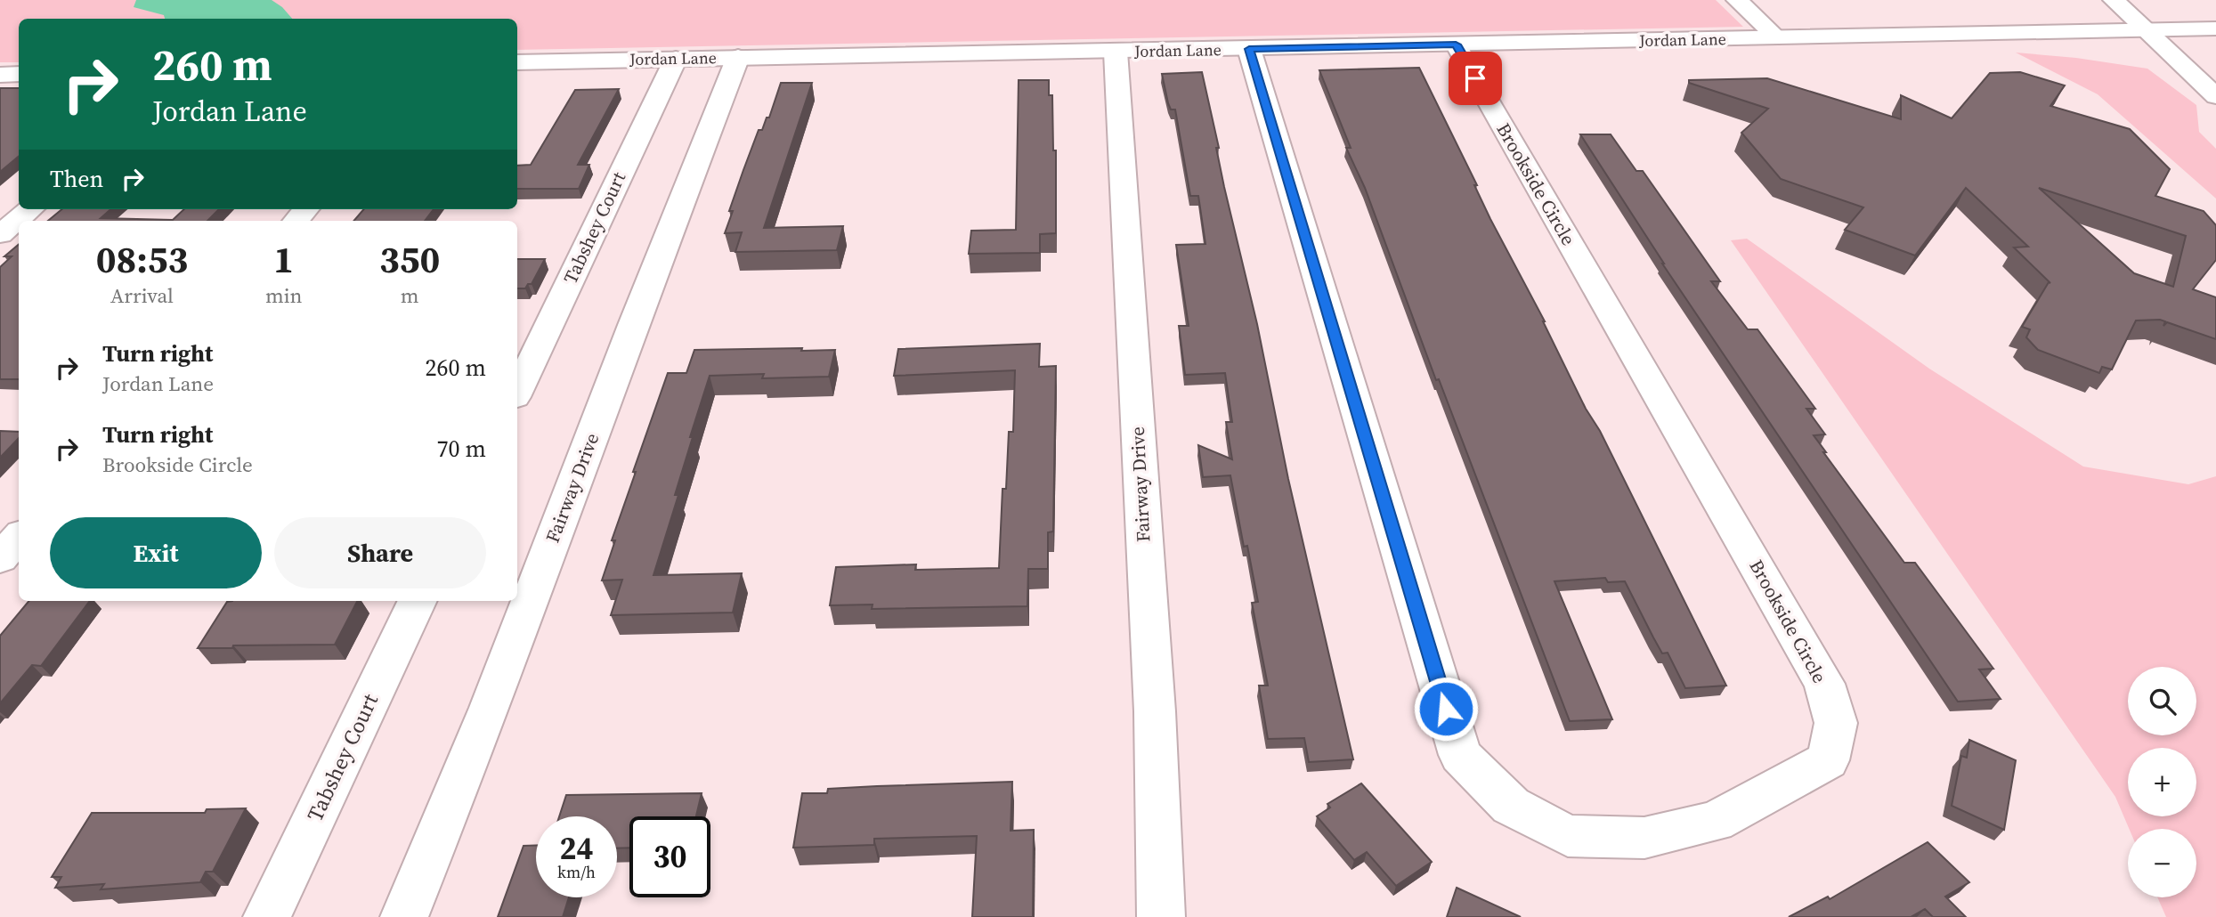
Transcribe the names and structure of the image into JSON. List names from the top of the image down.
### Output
{
  "streets": {
    "street": [
      "Jordan Lane",
      "Brookside Circle",
      "Tabshey Court",
      "Fairway Drive"
    ]
  },
  "crossings": [
    ["Jordan Lane", "Brookside Circle"],
    ["Jordan Lane", "Tabshey Court"],
    ["Jordan Lane", "Fairway Drive"]
  ],
  "page": {
    "turn": ["260 m", "Jordan Lane"],
    "then": "Then",
    "eta": [
      "08:53",
      "Arrival",
      "1",
      "min",
      "350",
      "m"
    ],
    "list": [
      {
        "name": "Turn right",
        "note": "Jordan Lane",
        "value": "260 m"
      },
      {
        "name": "Turn right",
        "note": "Brookside Circle",
        "value": "70 m"
      }
    ],
    "buttons": ["Exit", "Share"],
    "map_buttons": ["+", "−"],
    "speed": "24 km/h",
    "limit": "30"
  }
}
